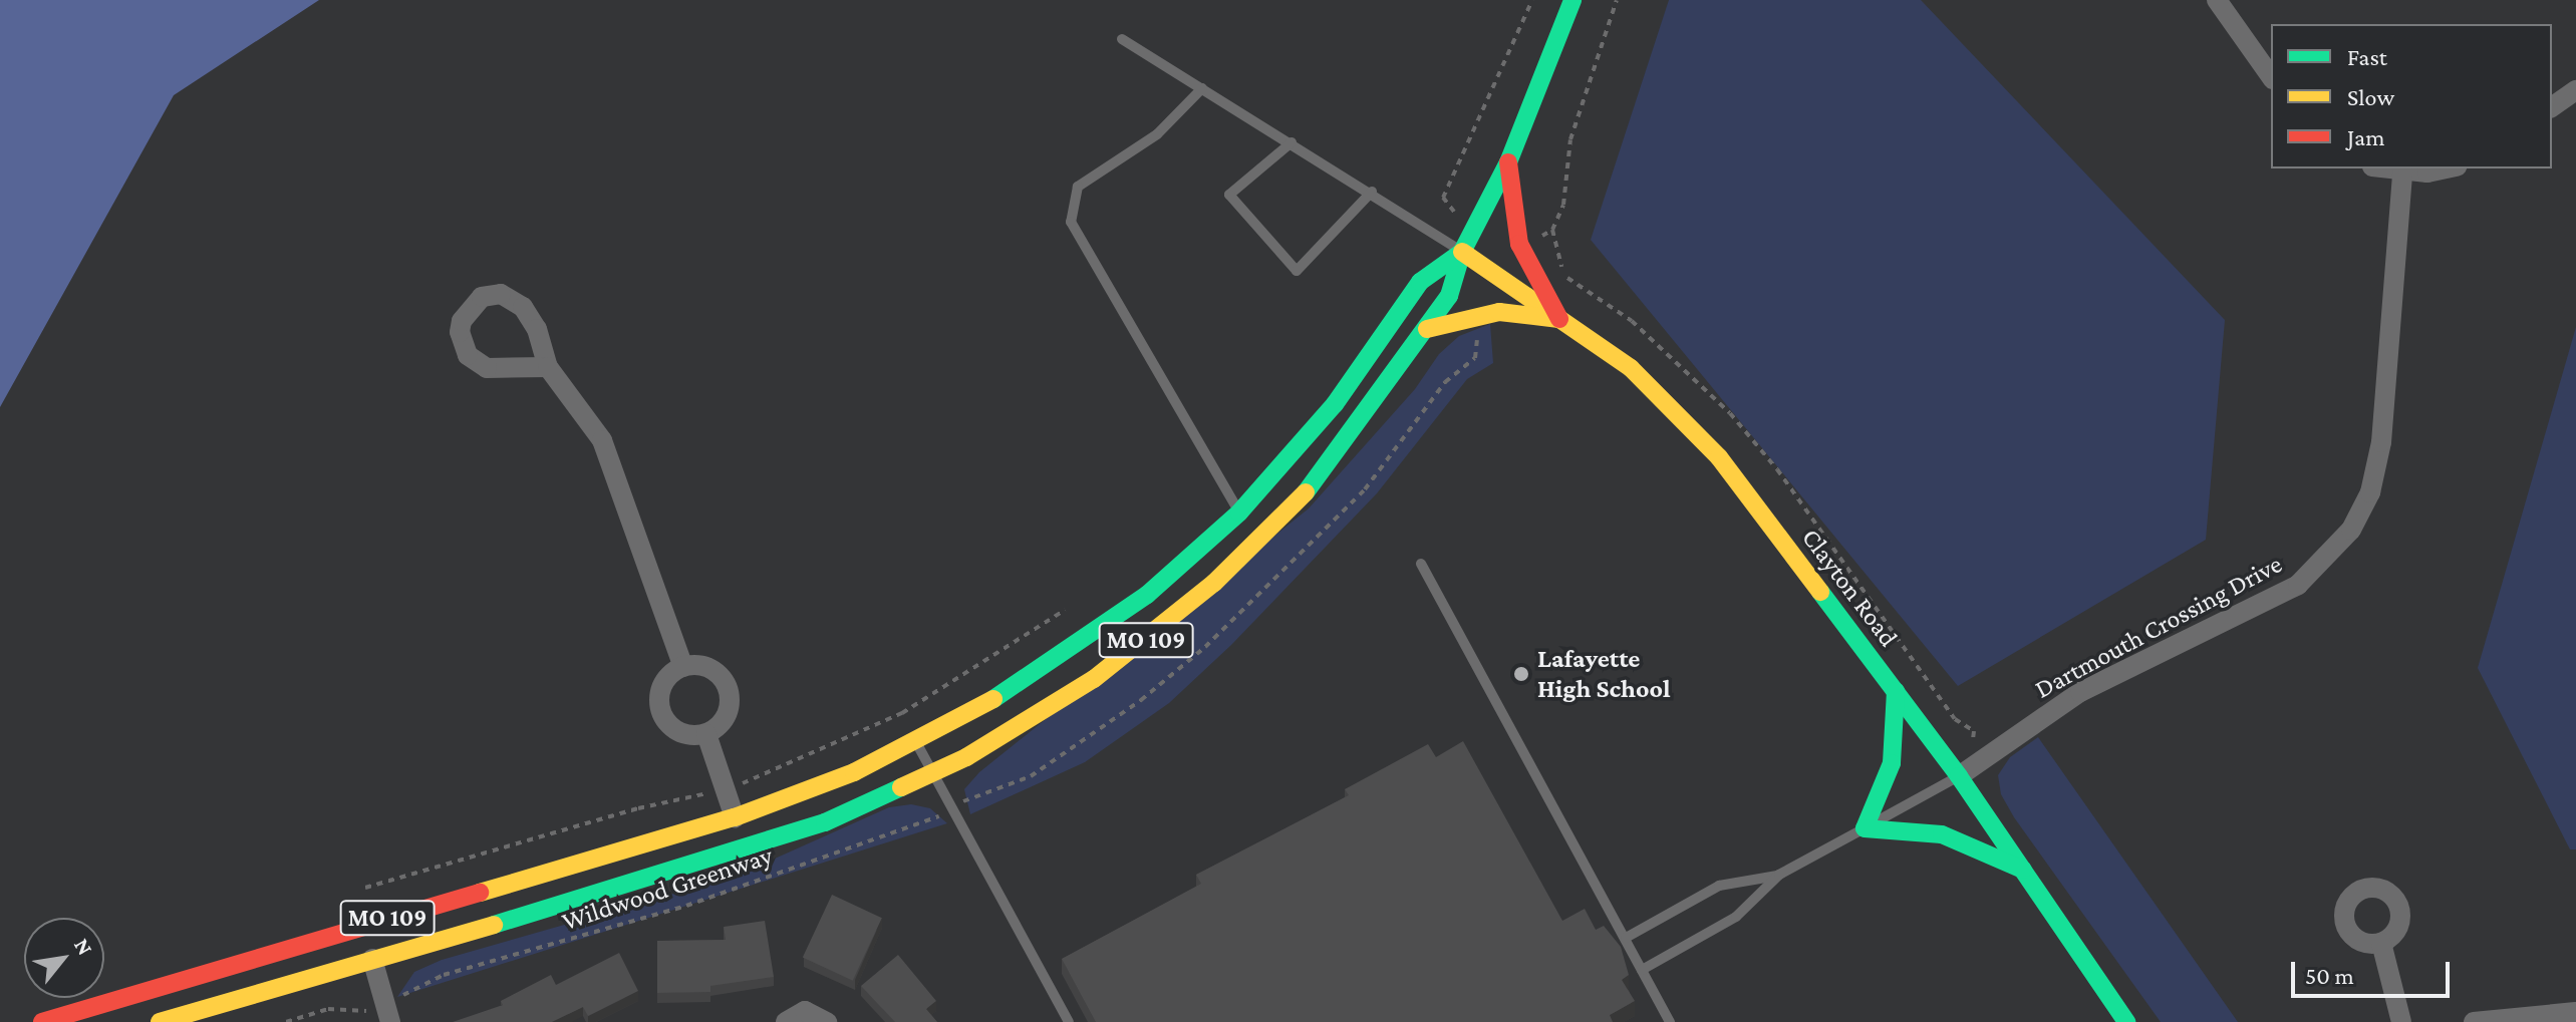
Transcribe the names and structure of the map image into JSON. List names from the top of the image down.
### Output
{
  "streets": {
    "main road": ["Clayton Road", "MO 109"],
    "street": ["Dartmouth Crossing Drive"],
    "path": ["Wildwood Greenway"]
  },
  "crossings": [
    ["Clayton Road", "Dartmouth Crossing Drive"],
    ["Clayton Road", "MO 109"]
  ],
  "places": ["Lafayette High School"],
  "legend": ["Fast", "Slow", "Jam"],
  "scale_bar": "50 m",
  "north": "top right"
}
